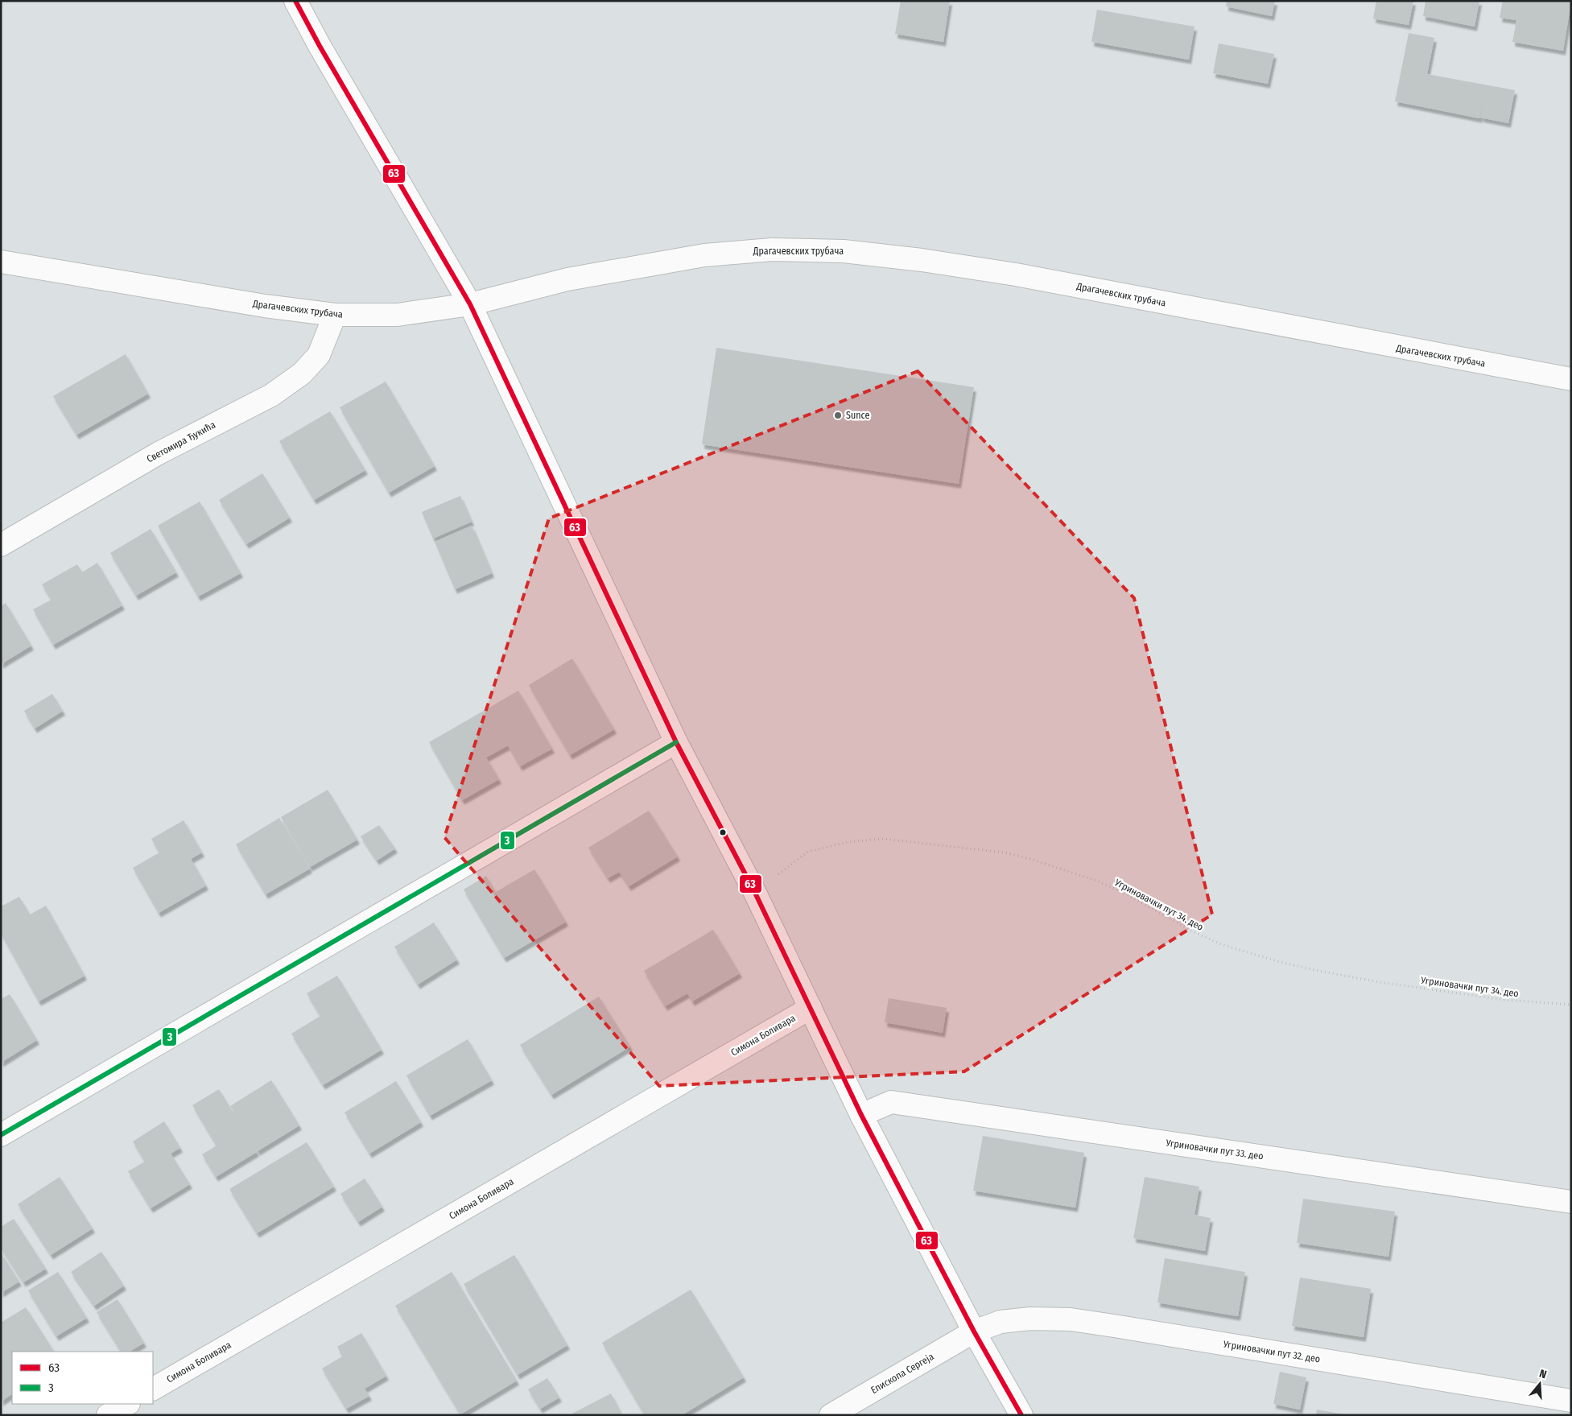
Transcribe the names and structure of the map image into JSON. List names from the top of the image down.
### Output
{
  "streets": {
    "street": [
      "Драгачевских трубача",
      "Светомира Ђукића",
      "Симона Боливара",
      "Угриновачки пут 33. део",
      "Угриновачки пут 32. део",
      "Епископа Сергеја"
    ],
    "path": ["Угриновачки пут 34. део"]
  },
  "crossings": [
    ["Драгачевских трубача", "Светомира Ђукића"],
    ["Угриновачки пут 32. део", "Епископа Сергеја"]
  ],
  "places": ["Sunce"],
  "lines": ["transit line 63", "transit line 3"],
  "legend": ["63", "3"],
  "north": "top"
}
